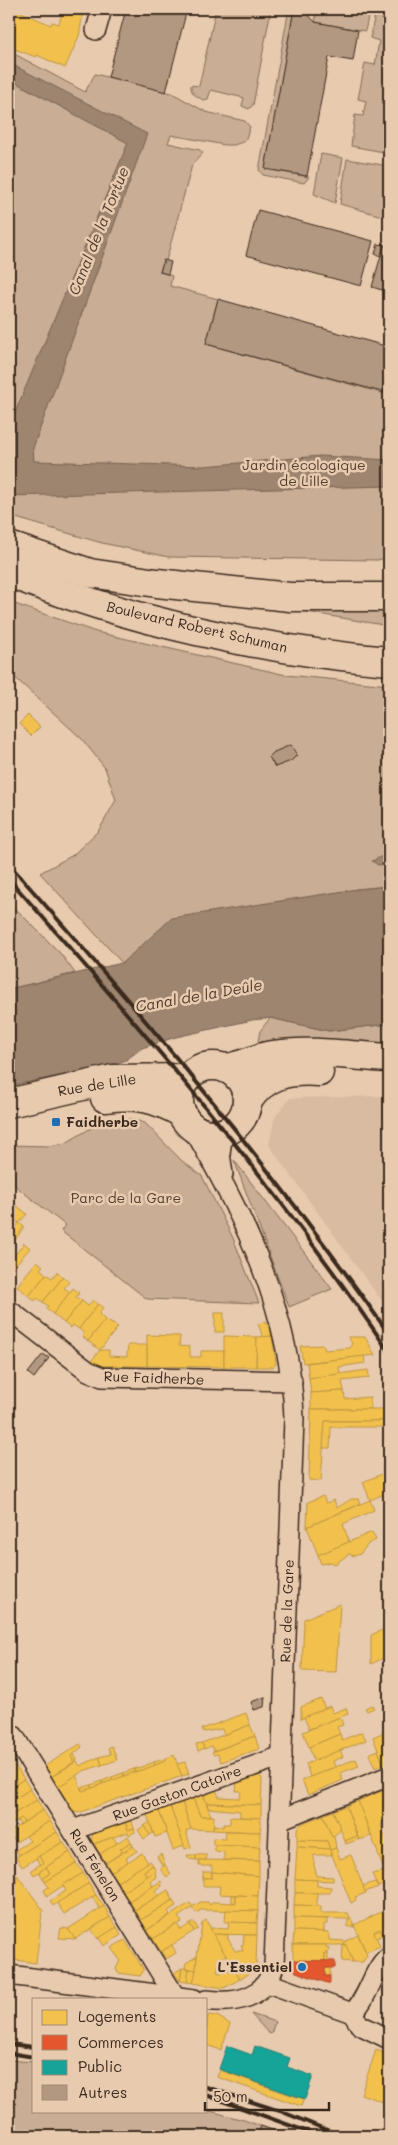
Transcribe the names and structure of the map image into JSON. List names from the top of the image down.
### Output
{
  "streets": {
    "main road": ["Boulevard Robert Schuman", "Rue de Lille"],
    "street": [
      "Rue Faidherbe",
      "Rue de la Gare",
      "Rue Gaston Catoire",
      "Rue Fénelon"
    ]
  },
  "crossings": [
    ["Rue de Lille", "Rue de la Gare"],
    ["Rue Faidherbe", "Rue de la Gare"],
    ["Rue de la Gare", "Rue Gaston Catoire"],
    ["Rue Gaston Catoire", "Rue Fénelon"]
  ],
  "water": ["Canal de la Tortue", "Canal de la Deûle"],
  "parks": ["Jardin écologique de Lille", "Parc de la Gare"],
  "places": {
    "transit": ["Faidherbe"],
    "other": ["L'Essentiel"]
  },
  "legend": [
    "Logements",
    "Commerces",
    "Public",
    "Autres"
  ],
  "scale_bar": "50 m"
}
